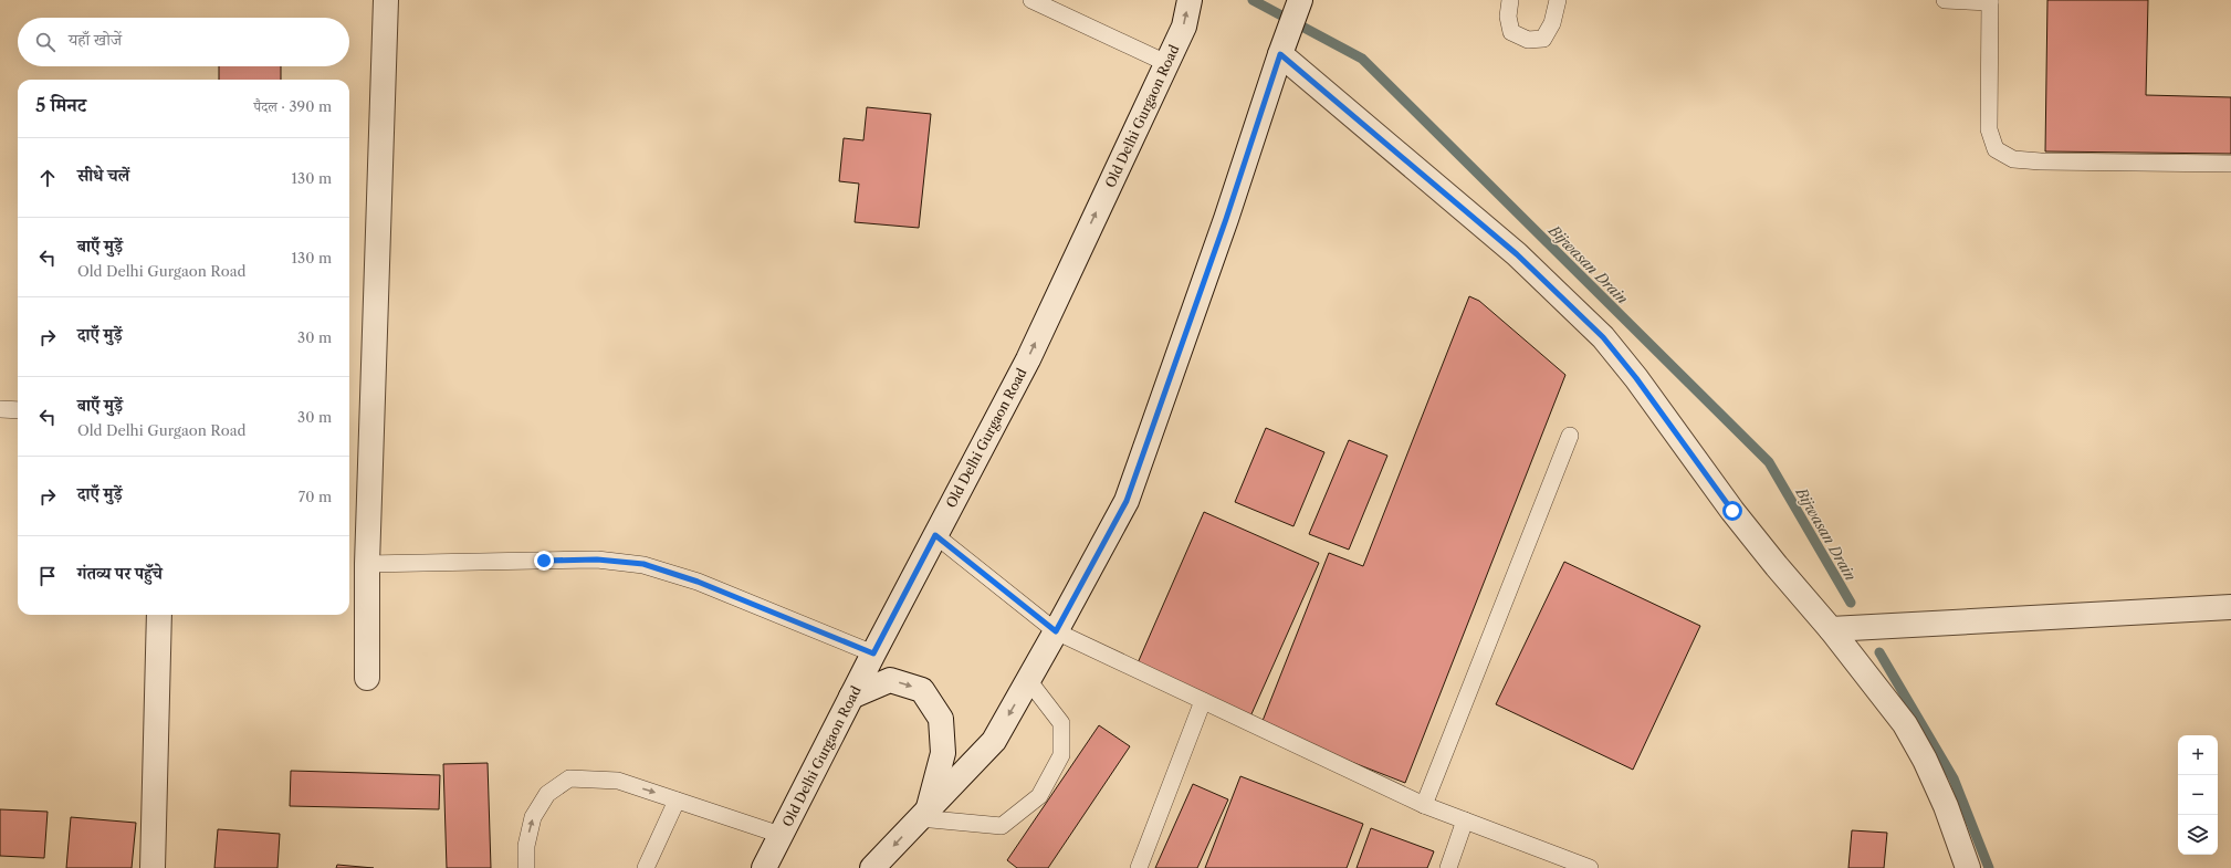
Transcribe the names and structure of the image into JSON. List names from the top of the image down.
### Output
{
  "streets": {
    "street": ["Old Delhi Gurgaon Road"]
  },
  "water": ["Bijwasan Drain"],
  "page": {
    "search": "यहाँ खोजें",
    "heading": ["5 मिनट", "पैदल · 390 m"],
    "list": [
      ["सीधे चलें", "130 m"],
      ["बाएँ मुड़ें", "Old Delhi Gurgaon Road", "130 m"],
      ["दाएँ मुड़ें", "30 m"],
      ["बाएँ मुड़ें", "Old Delhi Gurgaon Road", "30 m"],
      ["दाएँ मुड़ें", "70 m"],
      "गंतव्य पर पहुँचे"
    ],
    "map_buttons": ["+", "−"]
  }
}
